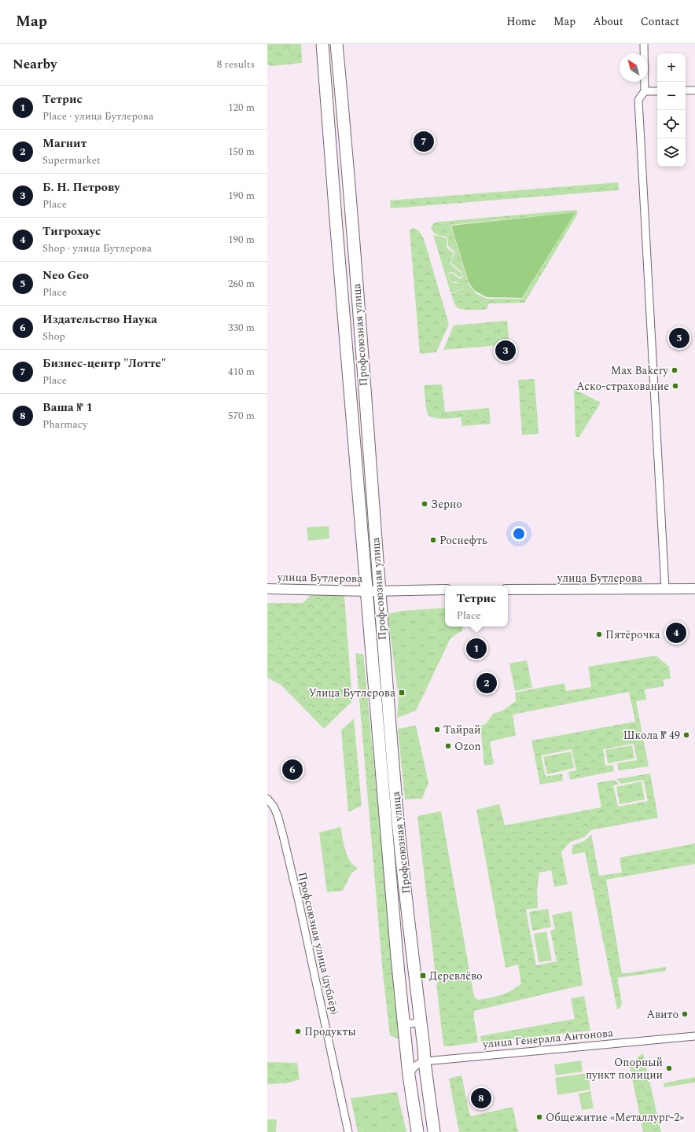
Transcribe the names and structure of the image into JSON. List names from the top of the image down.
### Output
{
  "streets": {
    "main road": ["Профсоюзная улица"],
    "street": ["улица Бутлерова", "Профсоюзная улица (дублёр)", "улица Генерала Антонова"]
  },
  "crossings": [
    ["Профсоюзная улица", "улица Бутлерова"],
    ["Профсоюзная улица", "улица Генерала Антонова"]
  ],
  "places": {
    "other": [
      "Max Bakery",
      "Аско-страхование",
      "Зерно",
      "Роснефть",
      "Пятёрочка",
      "Тайрай",
      "Школа № 49",
      "Ozon",
      "Авито",
      "Продукты",
      "Опорный пункт полиции",
      "Общежитие «Металлург-2»"
    ],
    "transit": ["Улица Бутлерова", "Деревлёво"]
  },
  "north": "top left",
  "page": {
    "header": "Map",
    "nav": [
      "Home",
      "Map",
      "About",
      "Contact"
    ],
    "heading": ["Nearby", "8 results"],
    "map_buttons": ["+", "−"],
    "list": [
      {
        "mark": "1",
        "name": "Тетрис",
        "note": "Place · улица Бутлерова",
        "value": "120 m"
      },
      {
        "mark": "2",
        "name": "Магнит",
        "note": "Supermarket",
        "value": "150 m"
      },
      {
        "mark": "3",
        "name": "Б. Н. Петрову",
        "note": "Place",
        "value": "190 m"
      },
      {
        "mark": "4",
        "name": "Тигрохаус",
        "note": "Shop · улица Бутлерова",
        "value": "190 m"
      },
      {
        "mark": "5",
        "name": "Neo Geo",
        "note": "Place",
        "value": "260 m"
      },
      {
        "mark": "6",
        "name": "Издательство Наука",
        "note": "Shop",
        "value": "330 m"
      },
      {
        "mark": "7",
        "name": "Бизнес-центр \"Лотте\"",
        "note": "Place",
        "value": "410 m"
      },
      {
        "mark": "8",
        "name": "Ваша № 1",
        "note": "Pharmacy",
        "value": "570 m"
      }
    ],
    "pins": [
      "7",
      "5",
      "3",
      "4",
      "1",
      "2",
      "6",
      "8"
    ],
    "popup": ["Тетрис", "Place"]
  }
}
